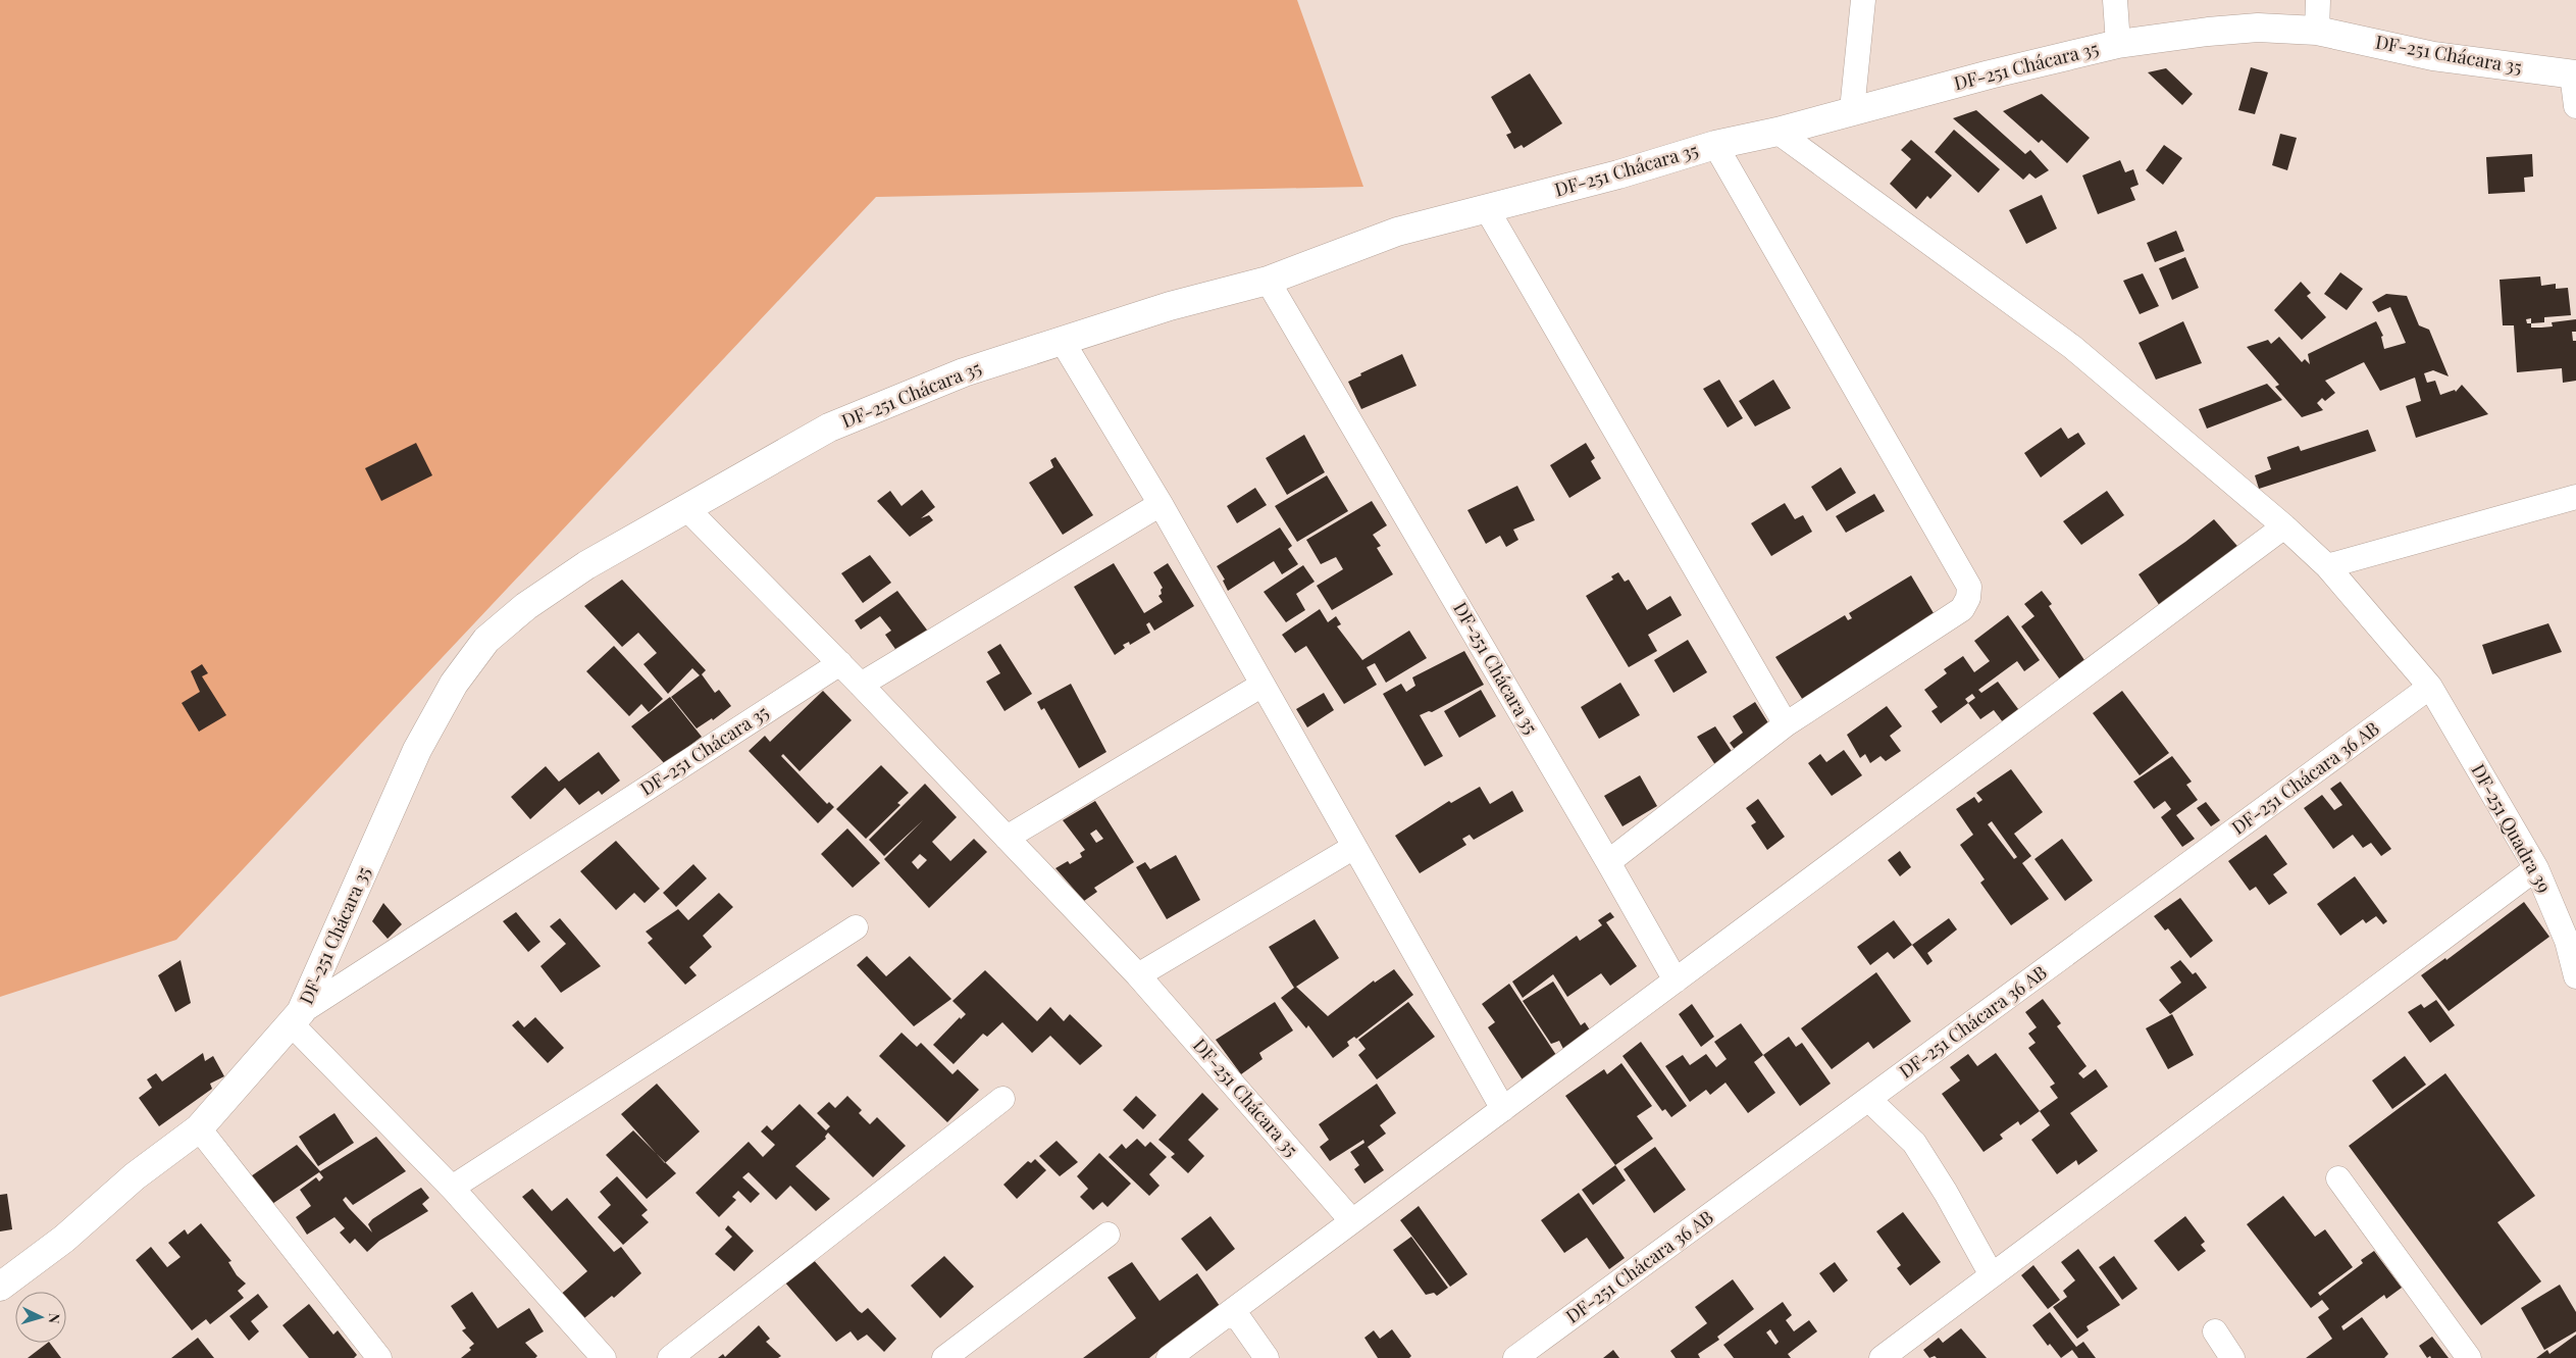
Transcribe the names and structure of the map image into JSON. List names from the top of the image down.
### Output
{
  "streets": {
    "street": ["DF-251 Chácara 35", "DF-251 Chácara 36 AB", "DF-251 Quadra 39"]
  },
  "crossings": [
    ["DF-251 Chácara 35", "DF-251 Quadra 39"],
    ["DF-251 Chácara 36 AB", "DF-251 Quadra 39"]
  ],
  "north": "right"
}
